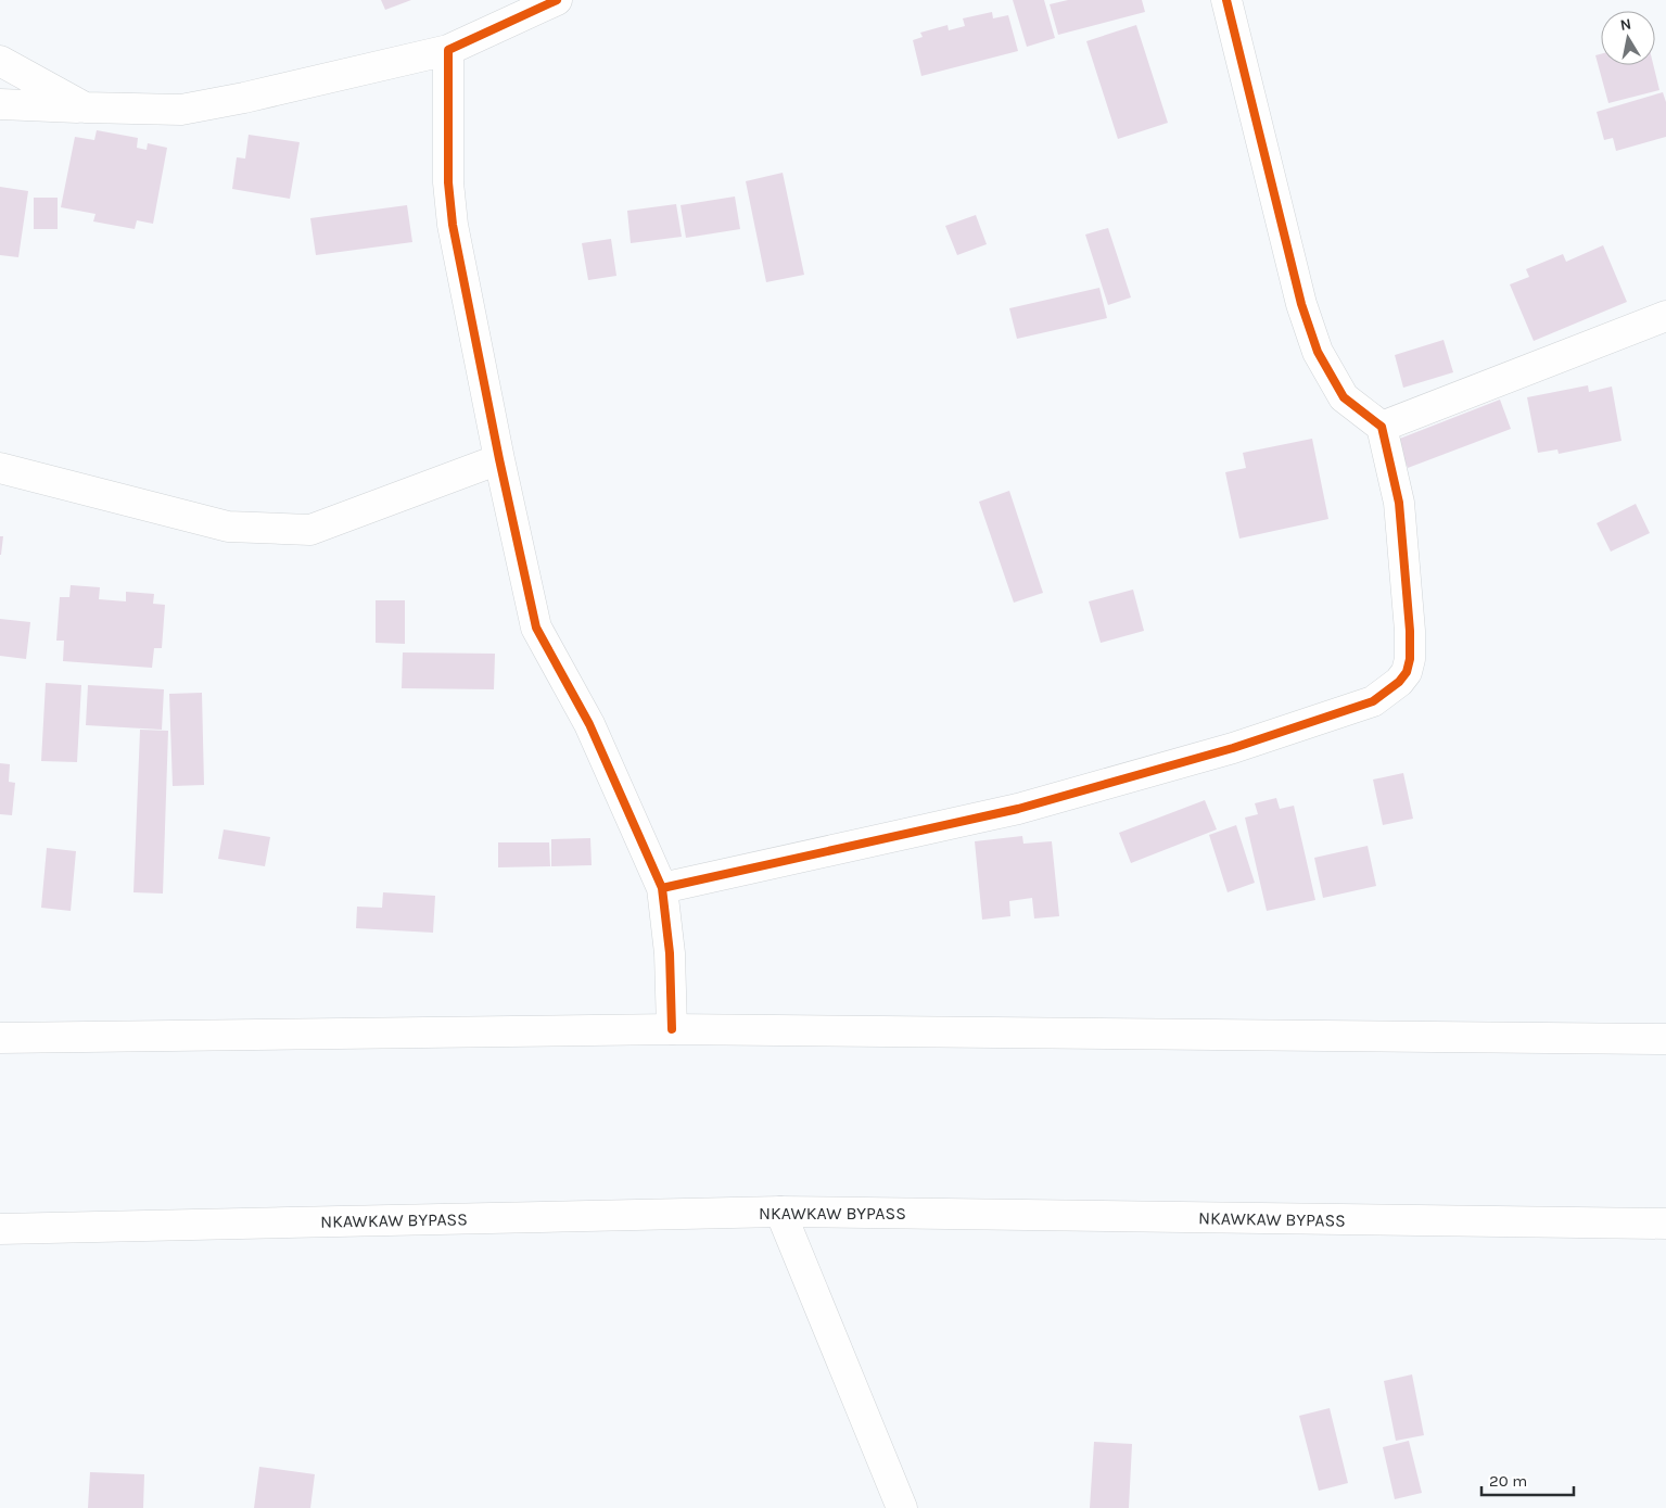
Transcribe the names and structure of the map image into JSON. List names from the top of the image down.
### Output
{
  "streets": {
    "main road": ["NKAWKAW BYPASS"]
  },
  "scale_bar": "20 m",
  "north": "top"
}
